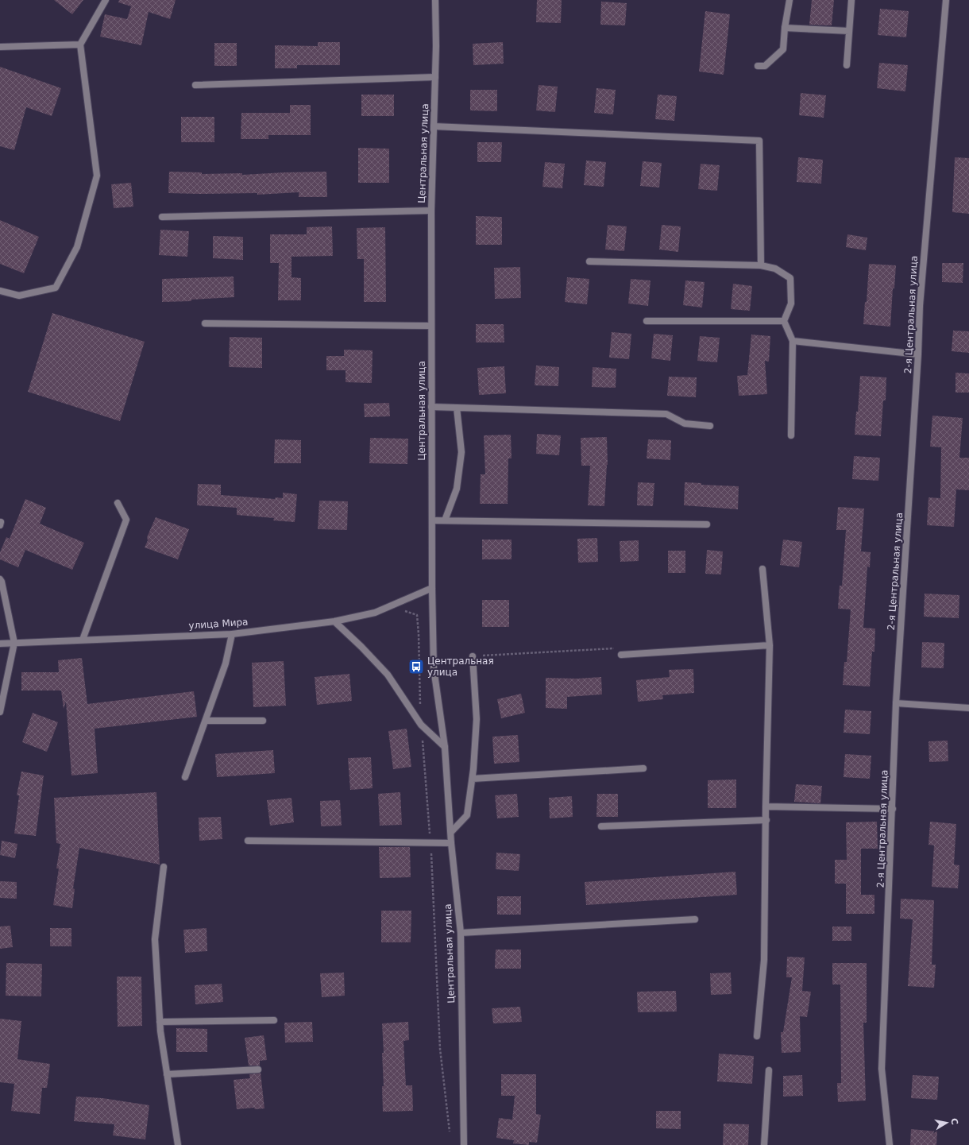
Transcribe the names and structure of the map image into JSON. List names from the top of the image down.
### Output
{
  "streets": {
    "street": ["Центральная улица", "2-я Центральная улица", "улица Мира"]
  },
  "crossings": [
    ["Центральная улица", "улица Мира"]
  ],
  "places": {
    "bus stop": ["Центральная улица"]
  },
  "north": "right"
}
